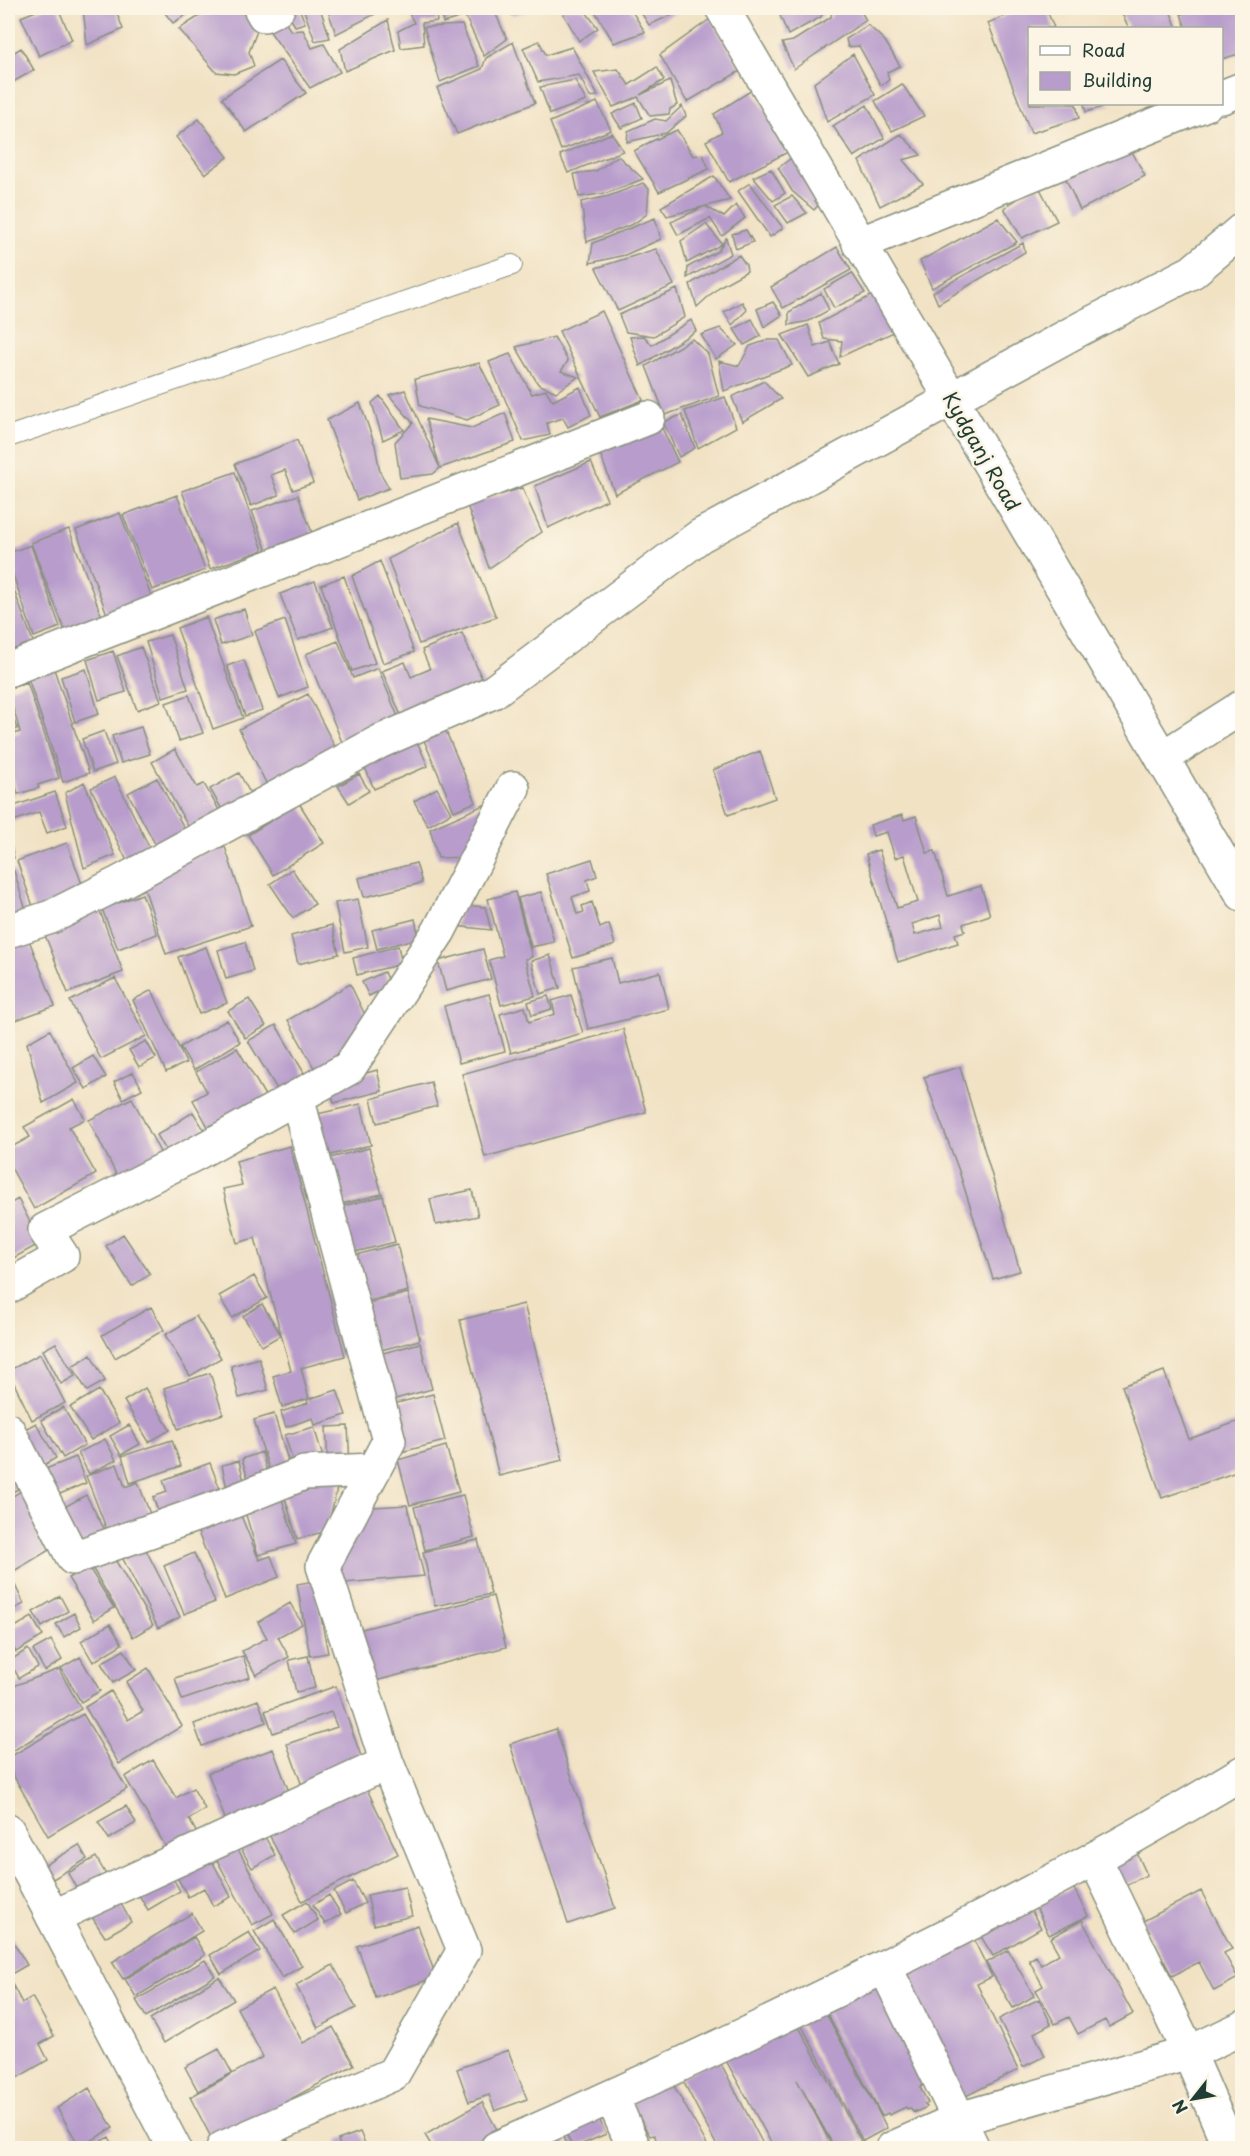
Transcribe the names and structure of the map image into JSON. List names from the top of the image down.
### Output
{
  "streets": {
    "street": ["Kydganj Road"]
  },
  "legend": ["Road", "Building"],
  "north": "bottom left"
}
